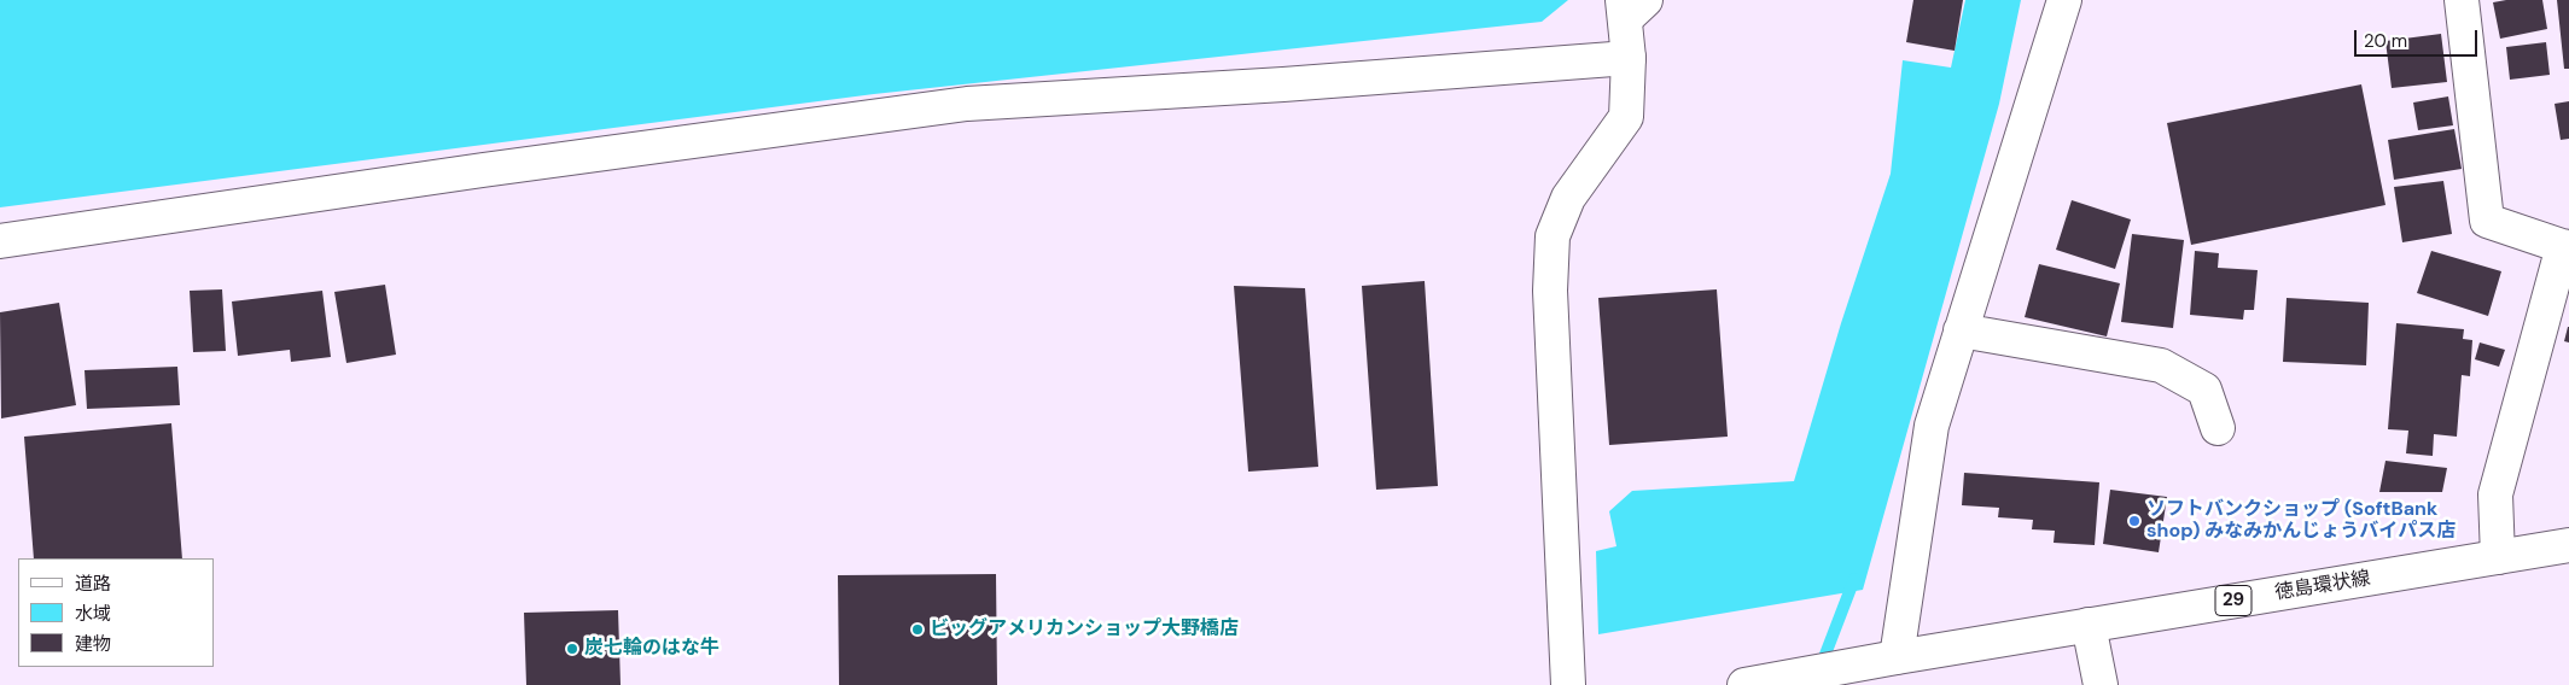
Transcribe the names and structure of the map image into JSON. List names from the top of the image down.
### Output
{
  "streets": {
    "street": ["徳島環状線", "29"]
  },
  "crossings": [
    ["徳島環状線", "29"]
  ],
  "places": ["ソフトバンクショップ (SoftBank shop) みなみかんじょうバイパス店", "ビッグアメリカンショップ大野橋店", "炭七輪のはな牛"],
  "legend": ["道路", "水域", "建物"],
  "scale_bar": "20 m"
}
